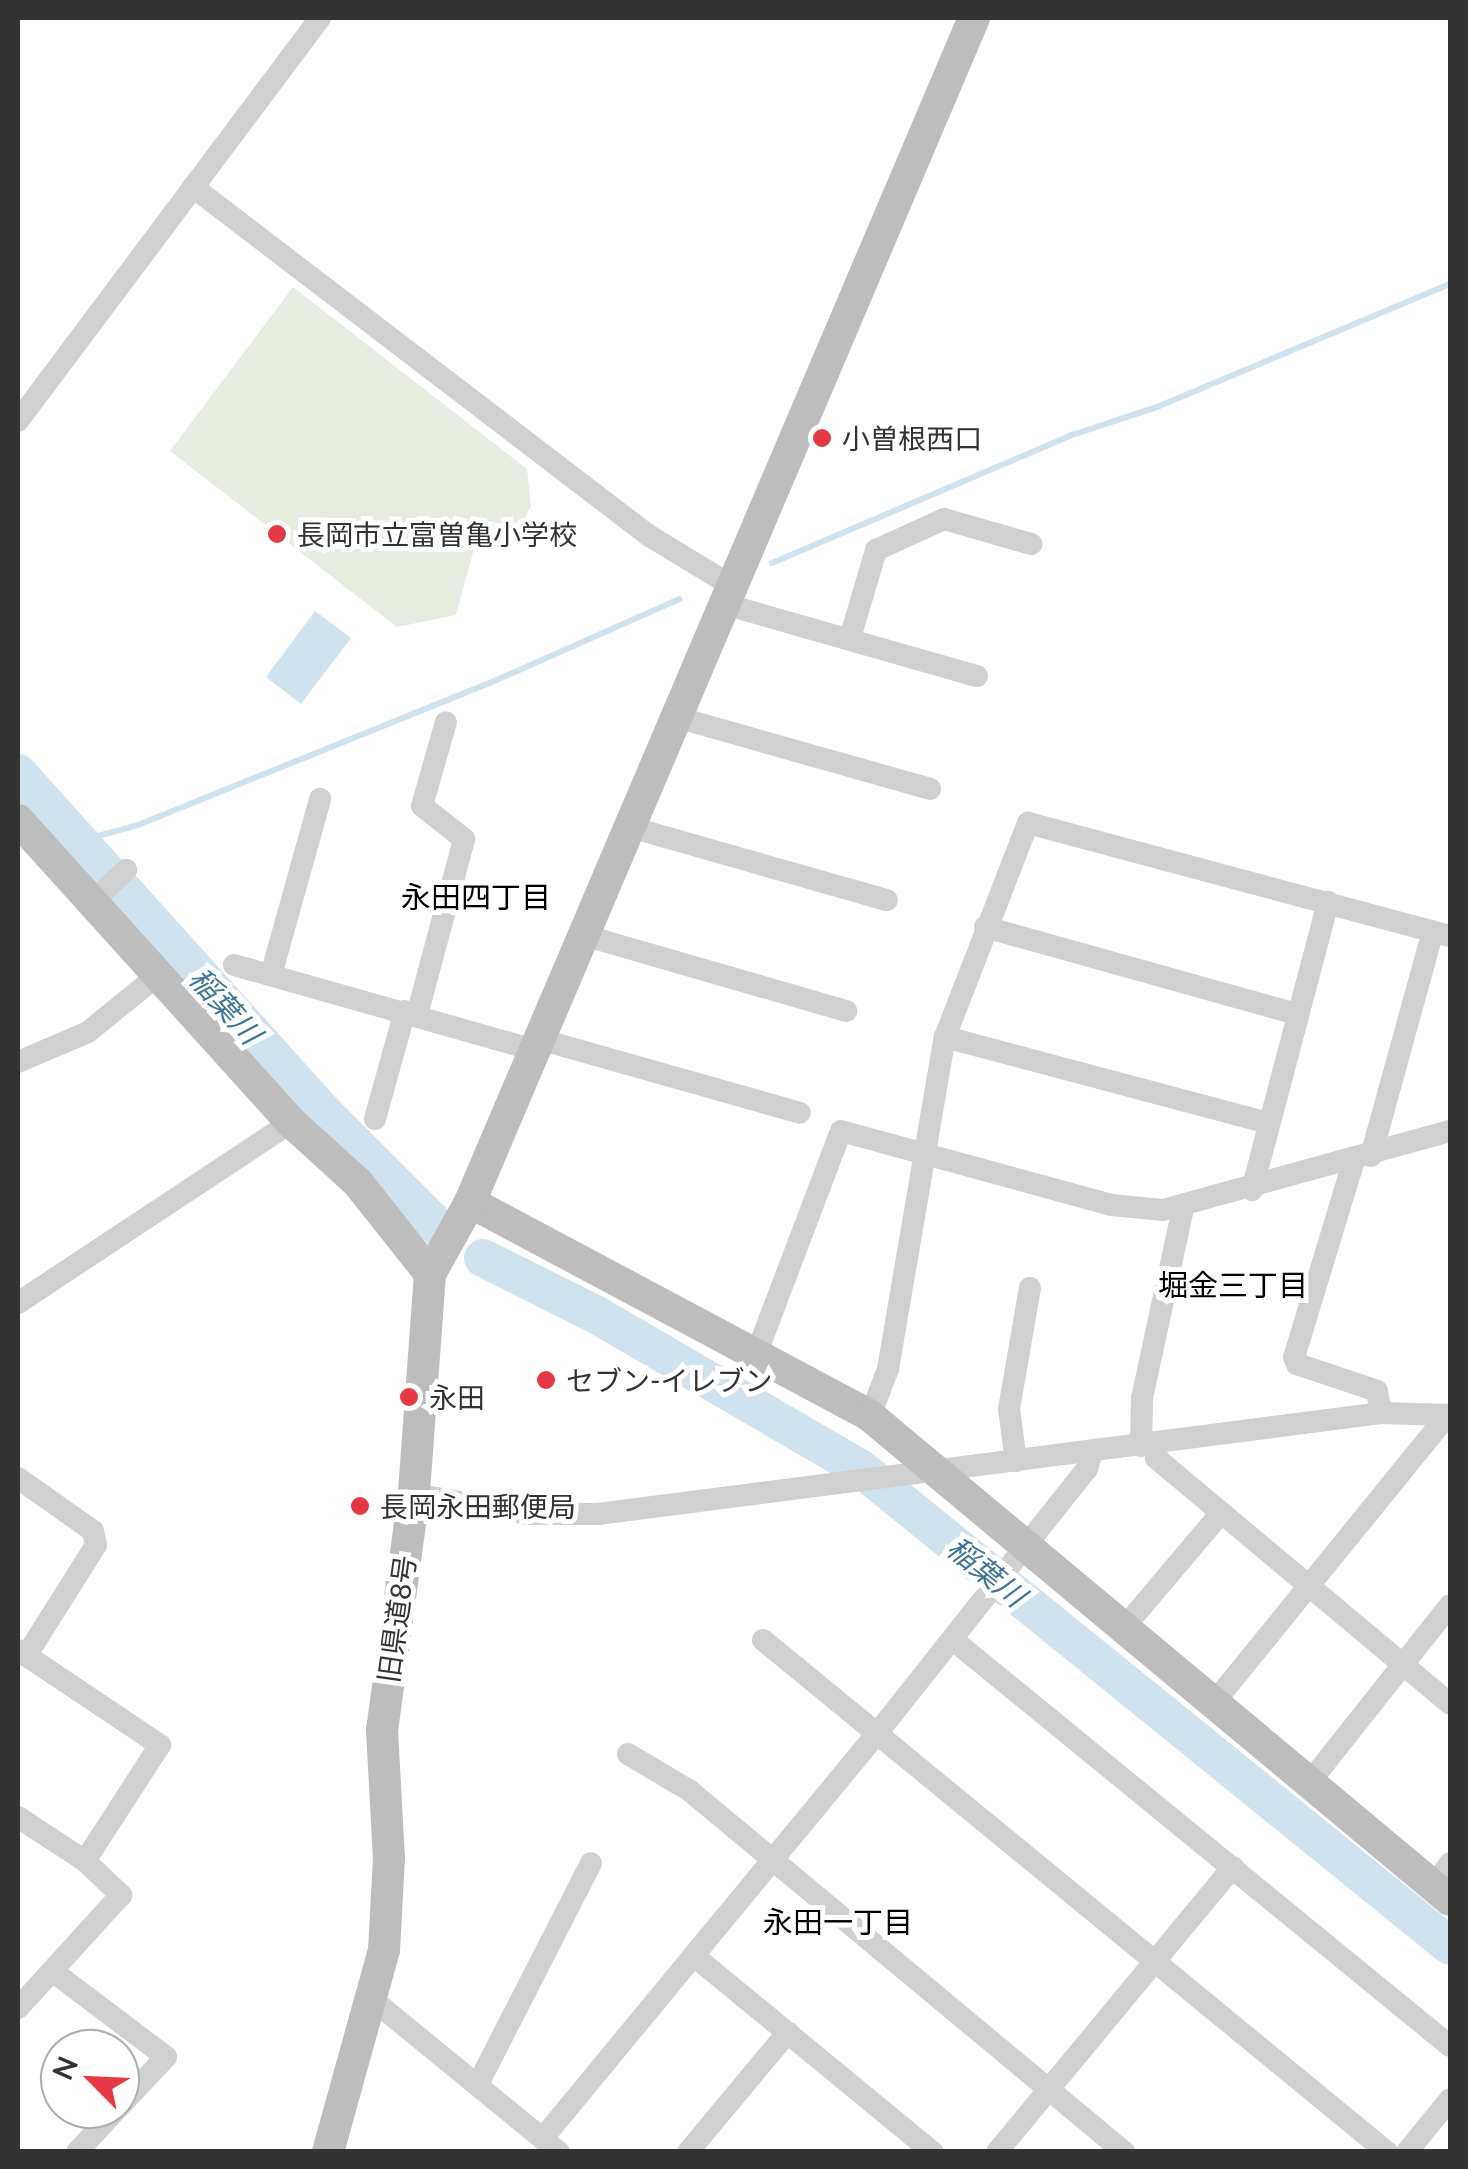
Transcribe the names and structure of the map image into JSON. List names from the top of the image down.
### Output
{
  "streets": {
    "street": ["旧県道8号"]
  },
  "districts": ["永田四丁目", "堀金三丁目", "永田一丁目"],
  "water": ["稲葉川"],
  "places": [
    "小曽根西口",
    "長岡市立富曽亀小学校",
    "セブン-イレブン",
    "永田",
    "長岡永田郵便局"
  ],
  "north": "top left"
}
